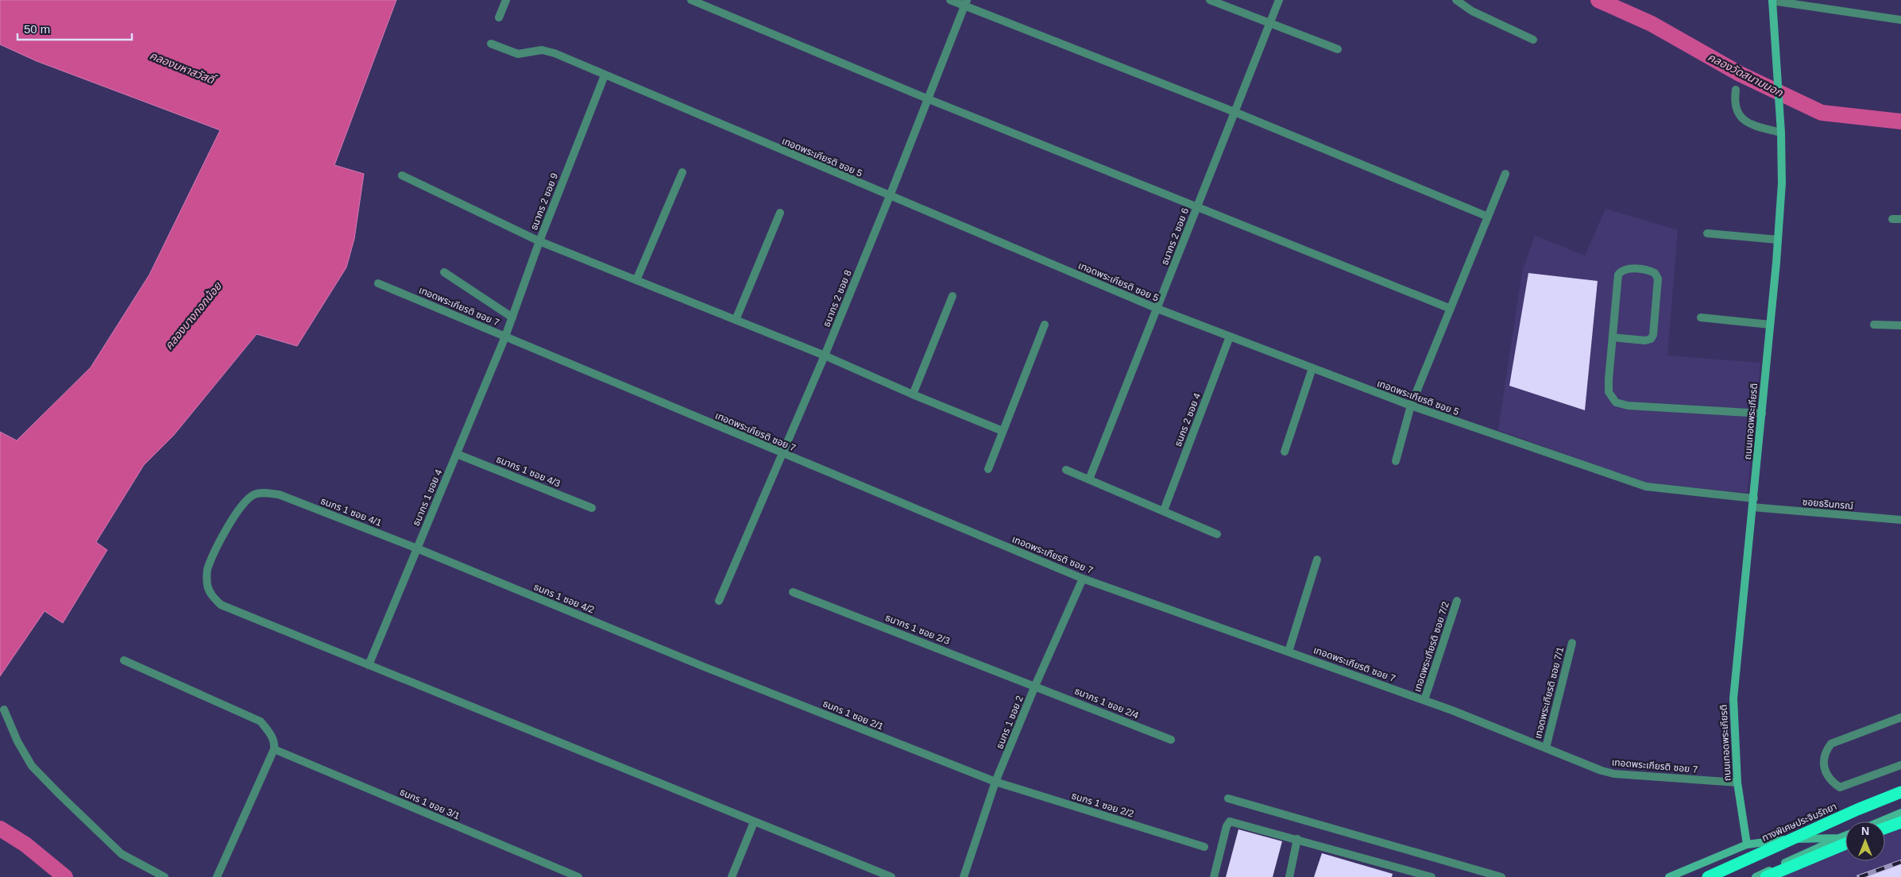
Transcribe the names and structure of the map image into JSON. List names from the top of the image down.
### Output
{
  "streets": {
    "highway": ["ทางพิเศษประจิมรัถยา"],
    "main road": ["ถนนเทอดพระเกียรติ"],
    "street": [
      "เทอดพระเกียรติ ซอย 5",
      "ธนากร 2 ซอย 9",
      "ธนากร 2 ซอย 6",
      "ธนากร 2 ซอย 8",
      "เทอดพระเกียรติ ซอย 7",
      "ธนกร 2 ซอย 4",
      "ธนากร 1 ซอย 4/3",
      "ธนากร 1 ซอย 4",
      "ซอยธรินกรณ์",
      "ธนกร 1 ซอย 4/1",
      "ธนกร 1 ซอย 4/2",
      "ธนากร 1 ซอย 2/3",
      "เทอดพระเกียรติ ซอย 7/2",
      "เทอดพระเกียรติ ซอย 7/1",
      "ธนากร 1 ซอย 2/4",
      "ธนกร 1 ซอย 2/1",
      "ธนกร 1 ซอย 2",
      "ธนกร 1 ซอย 3/1",
      "ธนกร 1 ซอย 2/2"
    ]
  },
  "crossings": [
    ["เทอดพระเกียรติ ซอย 5", "ธนากร 2 ซอย 9"],
    ["เทอดพระเกียรติ ซอย 5", "ธนากร 2 ซอย 6"],
    ["เทอดพระเกียรติ ซอย 5", "ธนากร 2 ซอย 8"],
    ["เทอดพระเกียรติ ซอย 5", "ธนกร 2 ซอย 4"],
    ["เทอดพระเกียรติ ซอย 5", "ถนนเทอดพระเกียรติ"],
    ["ธนากร 2 ซอย 9", "เทอดพระเกียรติ ซอย 7"],
    ["ธนากร 2 ซอย 9", "ธนากร 1 ซอย 4"],
    ["ธนากร 2 ซอย 8", "เทอดพระเกียรติ ซอย 7"],
    ["เทอดพระเกียรติ ซอย 7", "ถนนเทอดพระเกียรติ"],
    ["เทอดพระเกียรติ ซอย 7", "ธนากร 1 ซอย 4"],
    ["เทอดพระเกียรติ ซอย 7", "เทอดพระเกียรติ ซอย 7/2"],
    ["เทอดพระเกียรติ ซอย 7", "เทอดพระเกียรติ ซอย 7/1"],
    ["เทอดพระเกียรติ ซอย 7", "ธนกร 1 ซอย 2"],
    ["ถนนเทอดพระเกียรติ", "ซอยธรินกรณ์"],
    ["ธนากร 1 ซอย 4/3", "ธนากร 1 ซอย 4"],
    ["ธนากร 1 ซอย 4", "ธนกร 1 ซอย 4/1"],
    ["ธนากร 1 ซอย 4", "ธนกร 1 ซอย 4/2"],
    ["ธนกร 1 ซอย 4/1", "ธนกร 1 ซอย 4/2"],
    ["ธนกร 1 ซอย 4/2", "ธนกร 1 ซอย 2/1"],
    ["ธนากร 1 ซอย 2/3", "ธนากร 1 ซอย 2/4"],
    ["ธนากร 1 ซอย 2/3", "ธนกร 1 ซอย 2"],
    ["ธนากร 1 ซอย 2/4", "ธนกร 1 ซอย 2"],
    ["ธนกร 1 ซอย 2/1", "ธนกร 1 ซอย 2"],
    ["ธนกร 1 ซอย 2/1", "ธนกร 1 ซอย 2/2"],
    ["ธนกร 1 ซอย 2", "ธนกร 1 ซอย 2/2"]
  ],
  "water": ["คลองมหาสวัสดิ์", "คลองวัดสนามนอก", "คลองบางกอกน้อย"],
  "scale_bar": "50 m",
  "north": "top"
}
